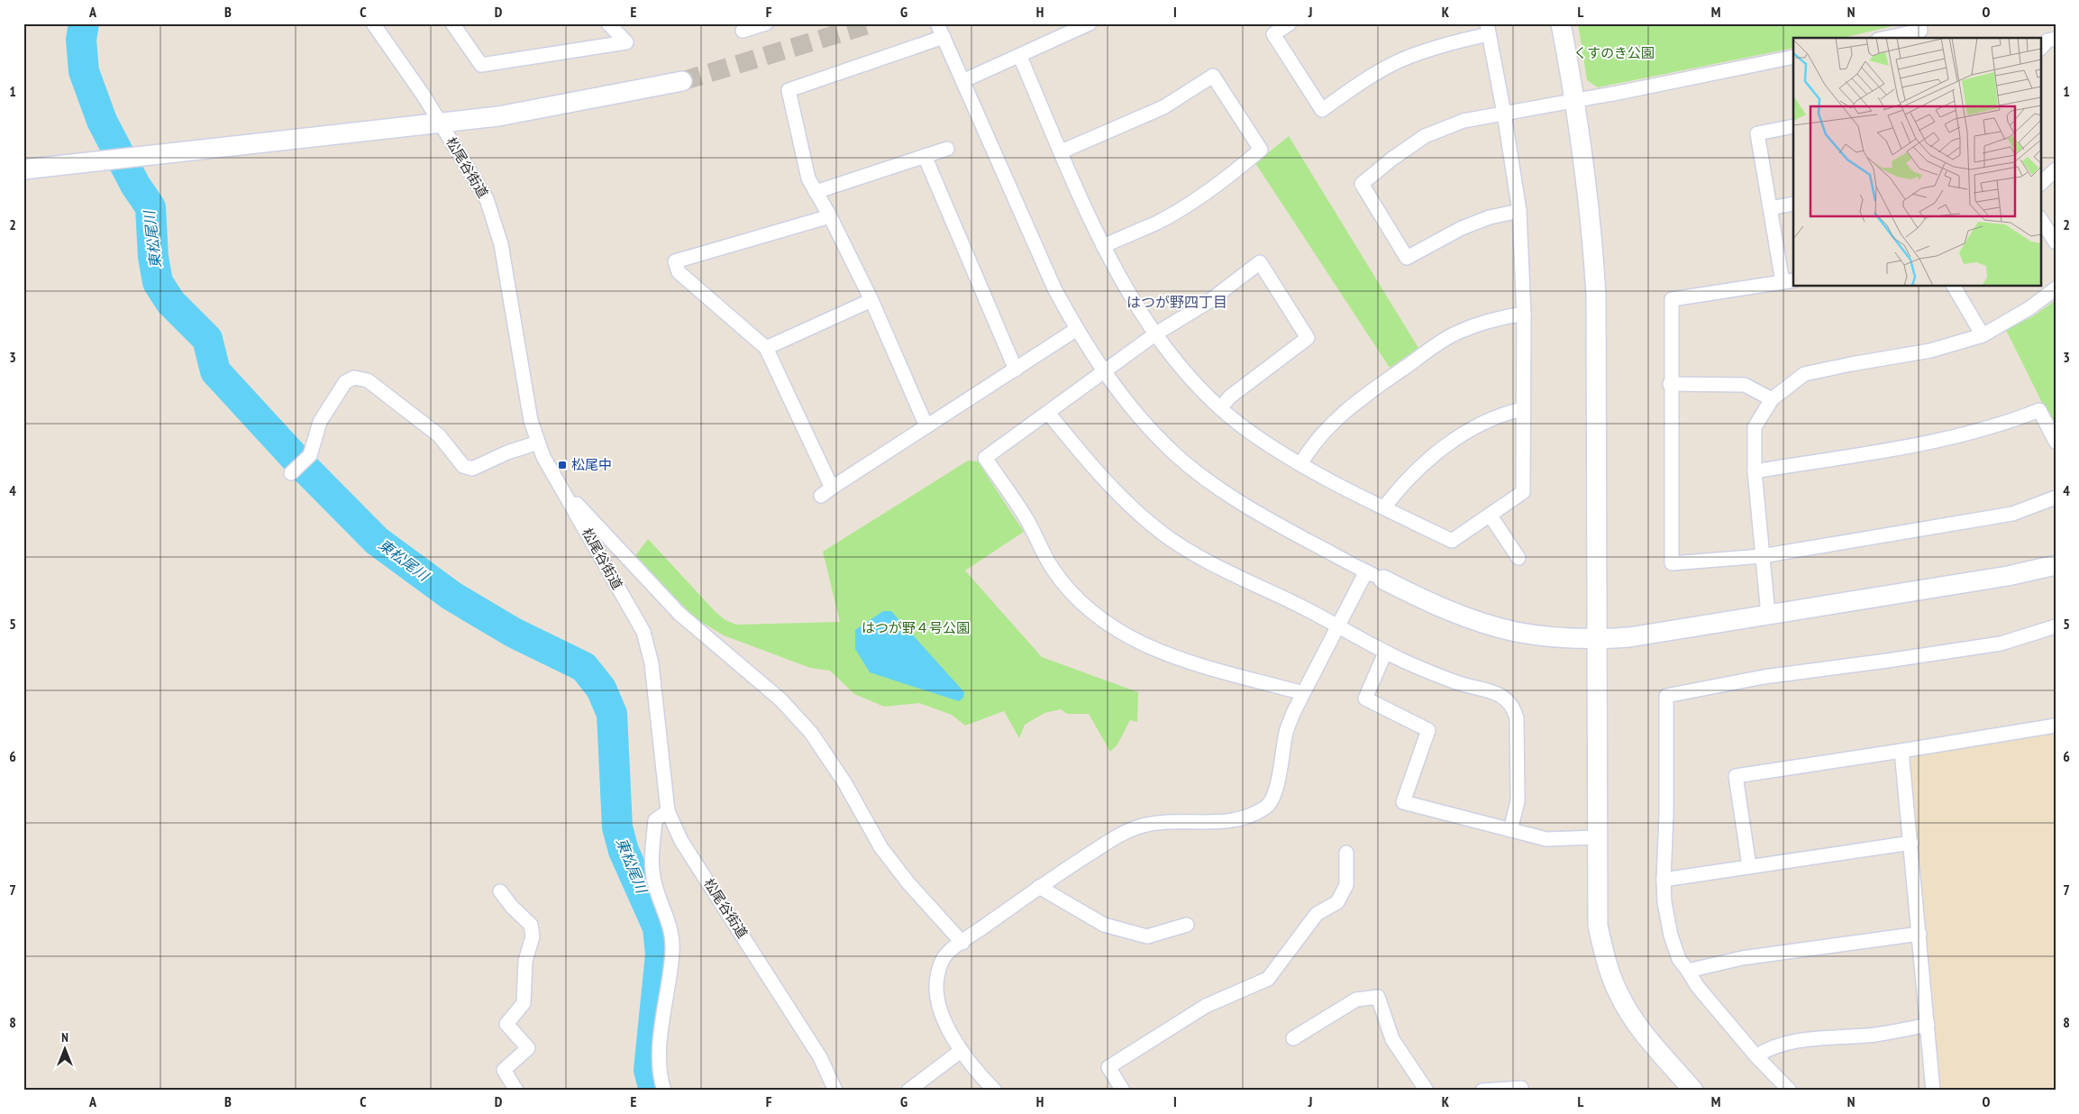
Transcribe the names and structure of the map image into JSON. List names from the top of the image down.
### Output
{
  "streets": {
    "street": ["松尾谷街道"]
  },
  "districts": ["はつが野四丁目"],
  "water": ["東松尾川"],
  "parks": ["くすのき公園", "はつが野４号公園"],
  "places": {
    "transit": ["松尾中"]
  },
  "north": "top",
  "grid": {
    "columns": [
      "A",
      "B",
      "C",
      "D",
      "E",
      "F",
      "G",
      "H",
      "I",
      "J",
      "K",
      "L",
      "M",
      "N",
      "O"
    ],
    "rows": [
      "1",
      "2",
      "3",
      "4",
      "5",
      "6",
      "7",
      "8"
    ]
  }
}
